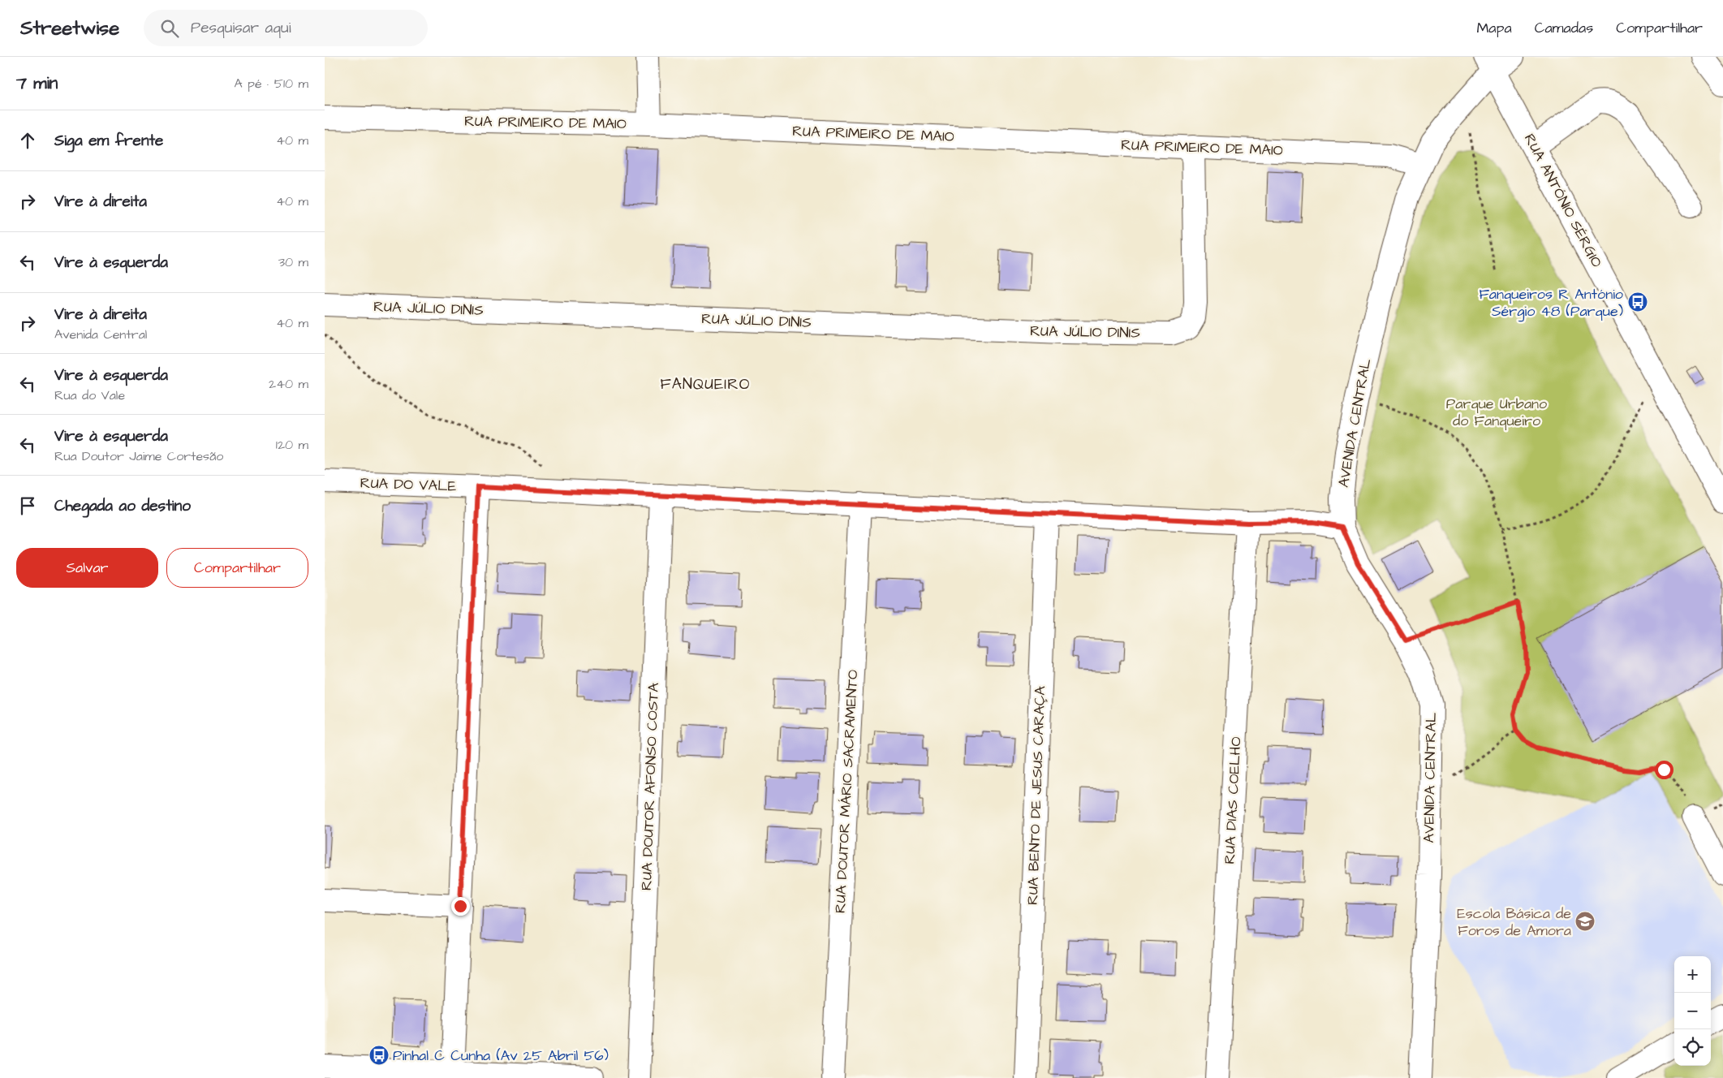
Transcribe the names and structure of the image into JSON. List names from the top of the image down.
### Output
{
  "streets": {
    "street": [
      "RUA PRIMEIRO DE MAIO",
      "RUA ANTÓNIO SÉRGIO",
      "RUA JÚLIO DINIS",
      "AVENIDA CENTRAL",
      "RUA DO VALE",
      "RUA DOUTOR AFONSO COSTA",
      "RUA DOUTOR MÁRIO SACRAMENTO",
      "RUA BENTO DE JESUS CARAÇA",
      "RUA DIAS COELHO"
    ]
  },
  "crossings": [
    ["RUA PRIMEIRO DE MAIO", "RUA JÚLIO DINIS"],
    ["RUA PRIMEIRO DE MAIO", "AVENIDA CENTRAL"],
    ["RUA ANTÓNIO SÉRGIO", "AVENIDA CENTRAL"],
    ["AVENIDA CENTRAL", "RUA DO VALE"],
    ["RUA DO VALE", "RUA DOUTOR AFONSO COSTA"],
    ["RUA DO VALE", "RUA DOUTOR MÁRIO SACRAMENTO"],
    ["RUA DO VALE", "RUA BENTO DE JESUS CARAÇA"],
    ["RUA DO VALE", "RUA DIAS COELHO"]
  ],
  "districts": ["FANQUEIRO"],
  "parks": ["Parque Urbano do Fanqueiro"],
  "places": {
    "bus stop": ["Fanqueiros R António Sérgio 48 (Parque)", "Pinhal C Cunha (Av 25 Abril 56)"],
    "school or university": ["Escola Básica de Foros de Amora"]
  },
  "page": {
    "header": "Streetwise",
    "search": "Pesquisar aqui",
    "nav": ["Mapa", "Camadas", "Compartilhar"],
    "heading": ["7 min", "A pé · 510 m"],
    "list": [
      ["Siga em frente", "40 m"],
      ["Vire à direita", "40 m"],
      ["Vire à esquerda", "30 m"],
      ["Vire à direita", "Avenida Central", "40 m"],
      ["Vire à esquerda", "Rua do Vale", "240 m"],
      ["Vire à esquerda", "Rua Doutor Jaime Cortesão", "120 m"],
      "Chegada ao destino"
    ],
    "buttons": ["Salvar", "Compartilhar"],
    "map_buttons": ["+", "−"]
  }
}
